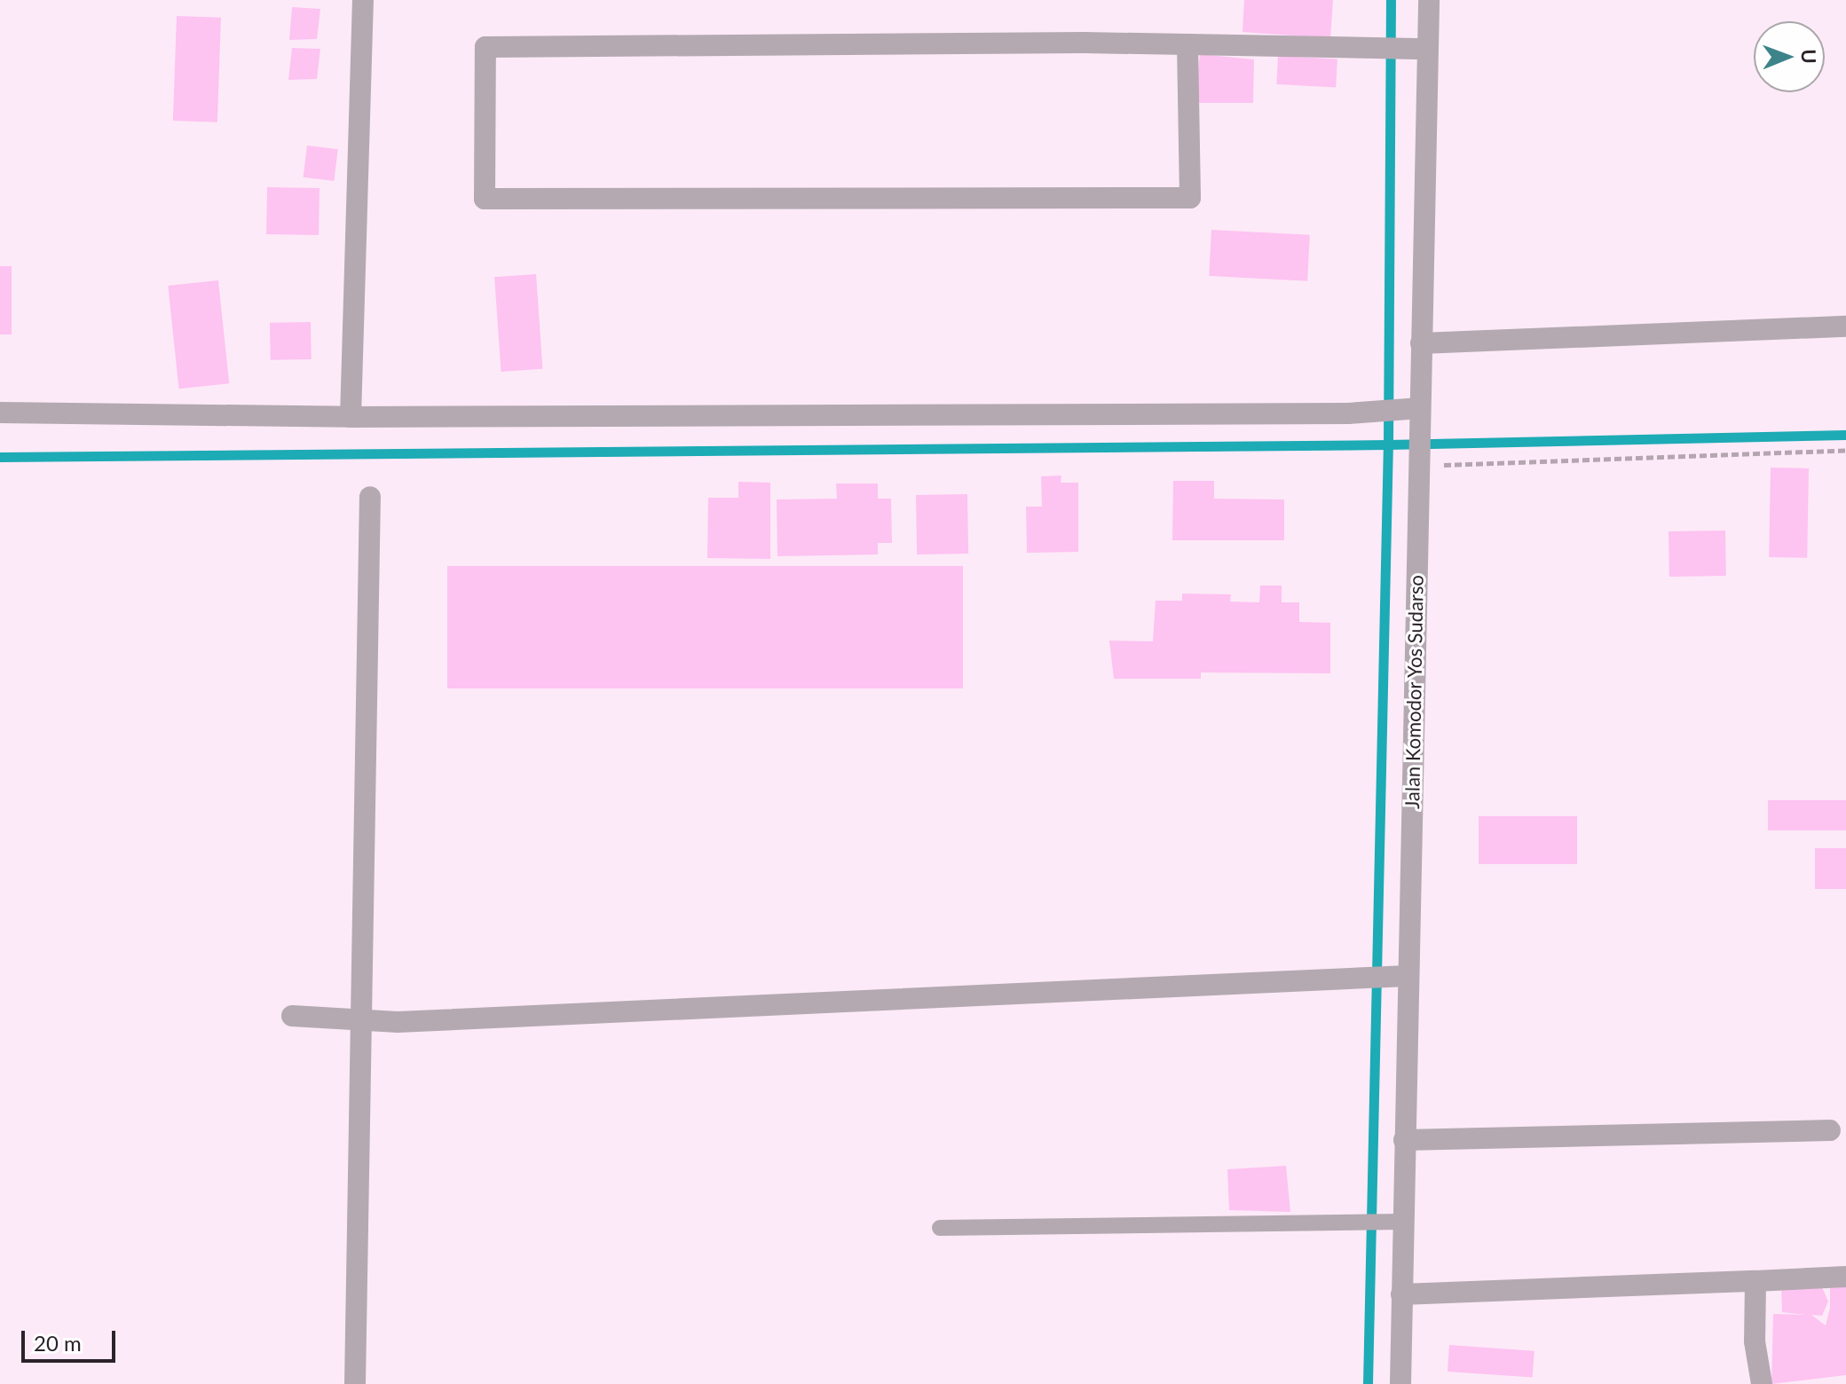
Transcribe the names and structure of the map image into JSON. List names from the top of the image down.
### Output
{
  "streets": {
    "street": ["Jalan Komodor Yos Sudarso"]
  },
  "scale_bar": "20 m",
  "north": "right"
}
